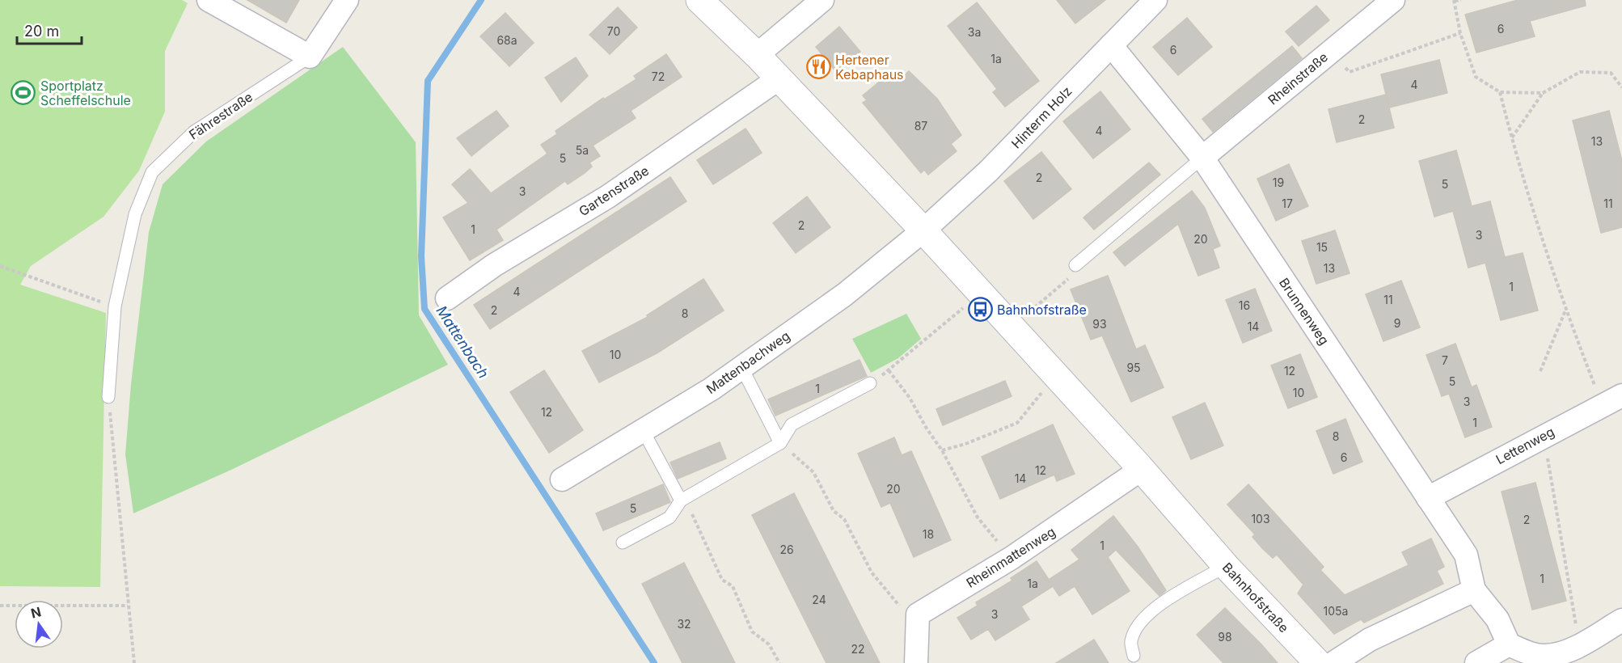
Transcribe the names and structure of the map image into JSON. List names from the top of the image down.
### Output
{
  "streets": {
    "street": [
      "Rheinstraße",
      "Fährestraße",
      "Hinterm Holz",
      "Gartenstraße",
      "Brunnenweg",
      "Mattenbachweg",
      "Lettenweg",
      "Rheinmattenweg",
      "Bahnhofstraße"
    ]
  },
  "crossings": [
    ["Rheinstraße", "Brunnenweg"],
    ["Hinterm Holz", "Brunnenweg"],
    ["Hinterm Holz", "Mattenbachweg"],
    ["Hinterm Holz", "Bahnhofstraße"],
    ["Gartenstraße", "Bahnhofstraße"],
    ["Brunnenweg", "Lettenweg"],
    ["Mattenbachweg", "Bahnhofstraße"],
    ["Rheinmattenweg", "Bahnhofstraße"]
  ],
  "water": ["Mattenbach"],
  "places": {
    "restaurant": ["Hertener Kebaphaus"],
    "sports": ["Sportplatz Scheffelschule"],
    "bus stop": ["Bahnhofstraße"]
  },
  "house_numbers": [
    "6",
    "70",
    "3a",
    "68a",
    "6",
    "1a",
    "72",
    "4",
    "2",
    "87",
    "4",
    "13",
    "5a",
    "5",
    "2",
    "19",
    "5",
    "3",
    "17",
    "11",
    "2",
    "1",
    "3",
    "20",
    "15",
    "13",
    "1",
    "4",
    "11",
    "16",
    "2",
    "8",
    "9",
    "93",
    "14",
    "10",
    "7",
    "95",
    "12",
    "5",
    "1",
    "10",
    "3",
    "12",
    "1",
    "8",
    "6",
    "12",
    "14",
    "20",
    "5",
    "103",
    "2",
    "18",
    "1",
    "26",
    "1",
    "1a",
    "24",
    "105a",
    "3",
    "32",
    "98",
    "22"
  ],
  "scale_bar": "20 m",
  "north": "top"
}
